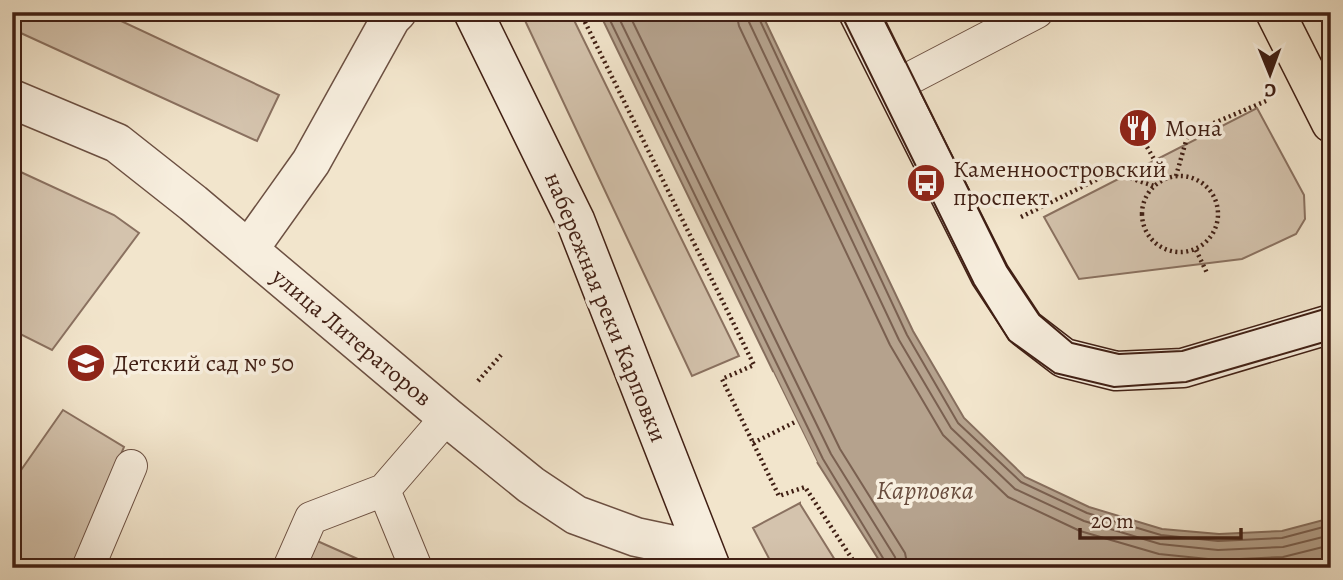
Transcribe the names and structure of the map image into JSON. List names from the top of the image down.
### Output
{
  "streets": {
    "street": ["набережная реки Карповки", "улица Литераторов"]
  },
  "crossings": [
    ["набережная реки Карповки", "улица Литераторов"]
  ],
  "water": ["Карповка"],
  "places": {
    "restaurant": ["Мона"],
    "bus stop": ["Каменноостровский проспект"],
    "school or university": ["Детский сад № 50"]
  },
  "scale_bar": "20 m",
  "north": "bottom"
}
